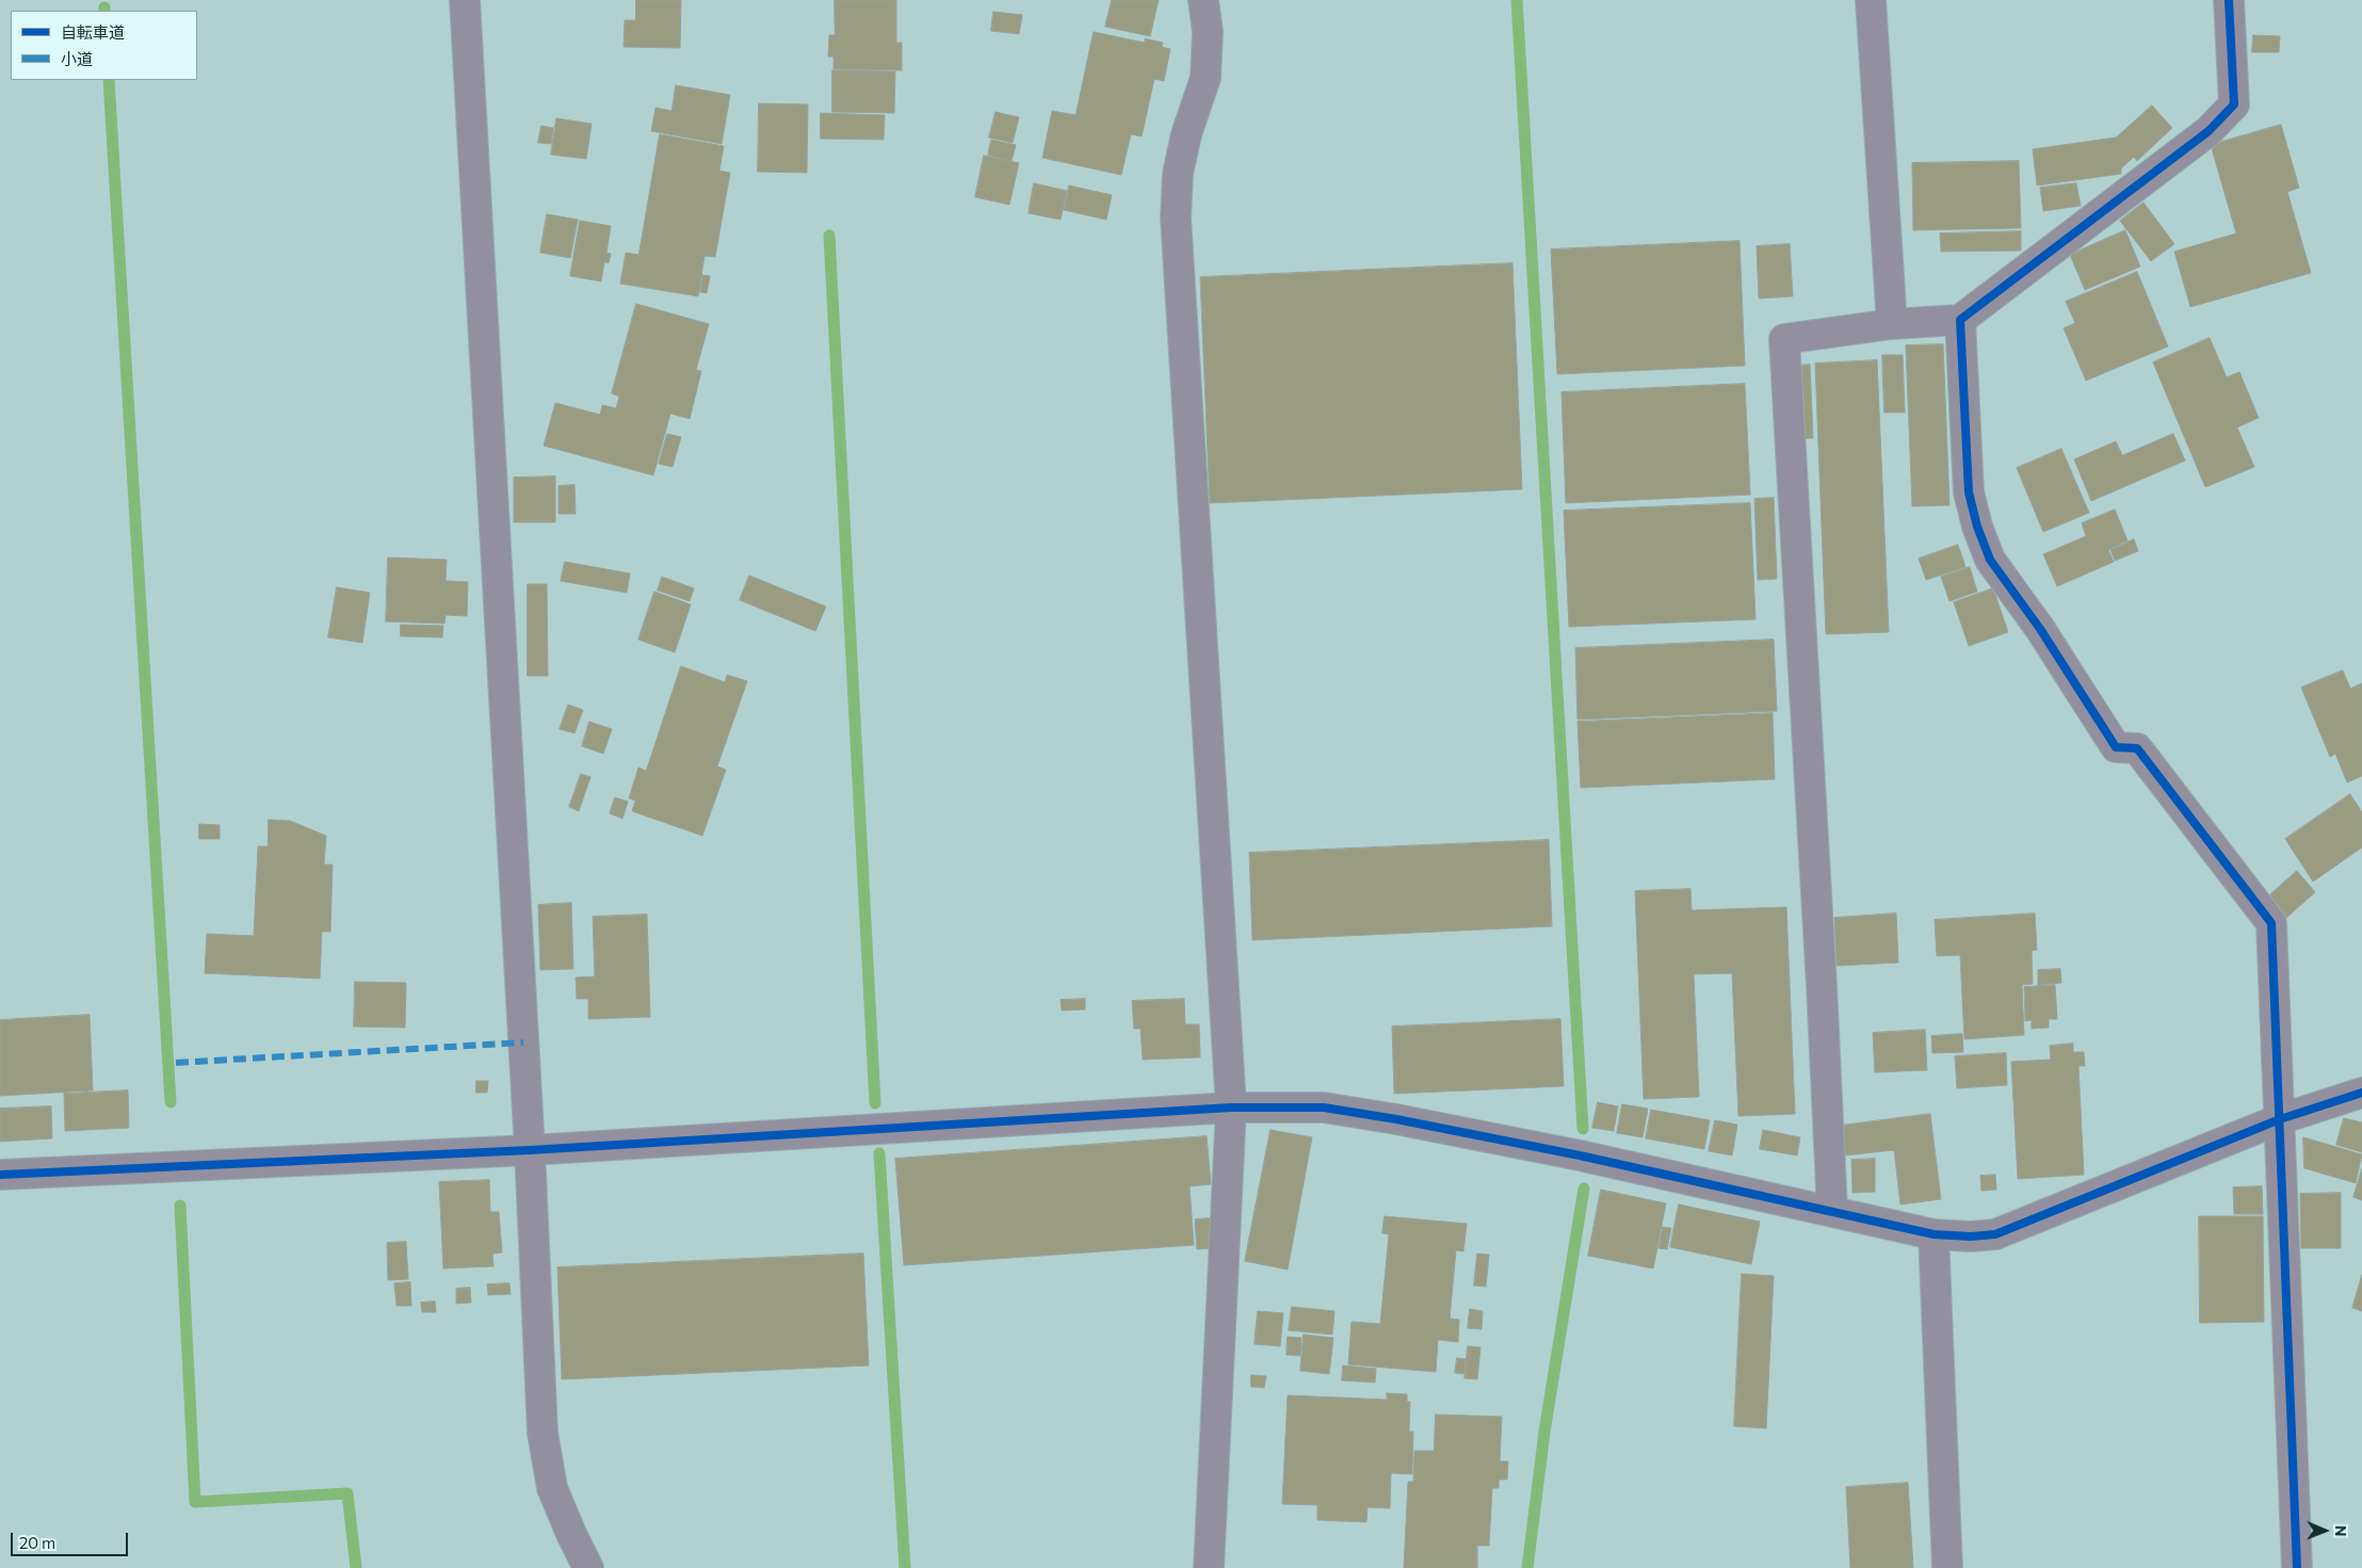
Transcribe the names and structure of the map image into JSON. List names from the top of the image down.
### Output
{
  "legend": ["自転車道", "小道"],
  "scale_bar": "20 m",
  "north": "right"
}
